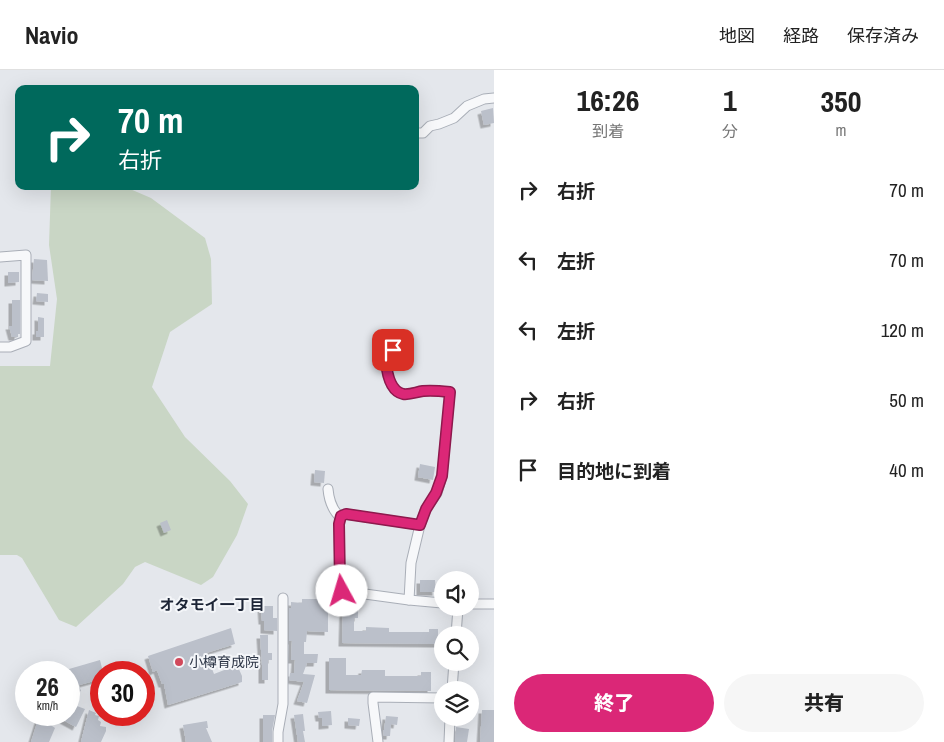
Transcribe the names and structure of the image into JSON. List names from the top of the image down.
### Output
{
  "districts": ["オタモイ一丁目"],
  "places": ["小樽育成院"],
  "page": {
    "header": "Navio",
    "nav": ["地図", "経路", "保存済み"],
    "eta": [
      "16:26",
      "到着",
      "1",
      "分",
      "350",
      "m"
    ],
    "turn": ["70 m", "右折"],
    "list": [
      {
        "name": "右折",
        "value": "70 m"
      },
      {
        "name": "左折",
        "value": "70 m"
      },
      {
        "name": "左折",
        "value": "120 m"
      },
      {
        "name": "右折",
        "value": "50 m"
      },
      {
        "name": "目的地に到着",
        "value": "40 m"
      }
    ],
    "speed": "26 km/h",
    "limit": "30",
    "buttons": ["終了", "共有"]
  }
}
